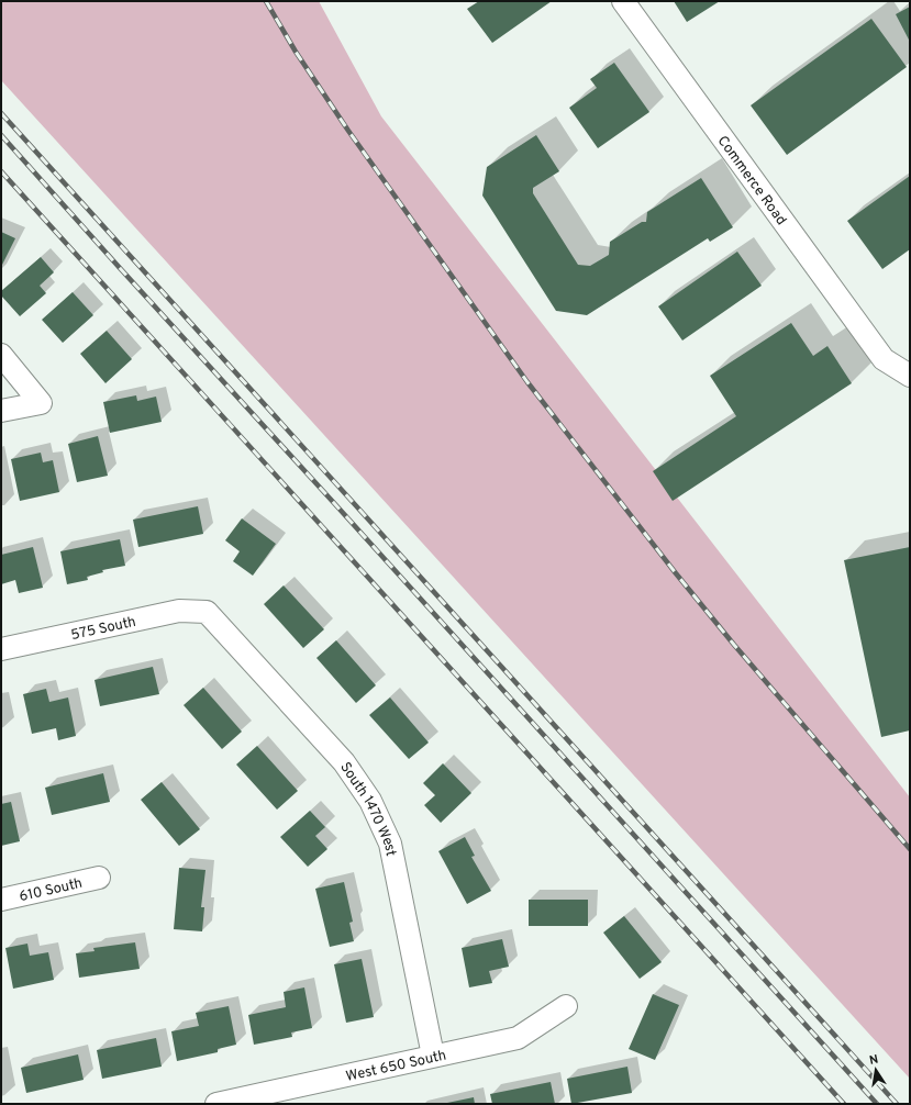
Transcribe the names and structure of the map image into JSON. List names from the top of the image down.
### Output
{
  "streets": {
    "street": [
      "Commerce Road",
      "575 South",
      "South 1470 West",
      "610 South",
      "West 650 South"
    ]
  },
  "crossings": [
    ["575 South", "South 1470 West"],
    ["South 1470 West", "West 650 South"]
  ],
  "north": "top"
}
